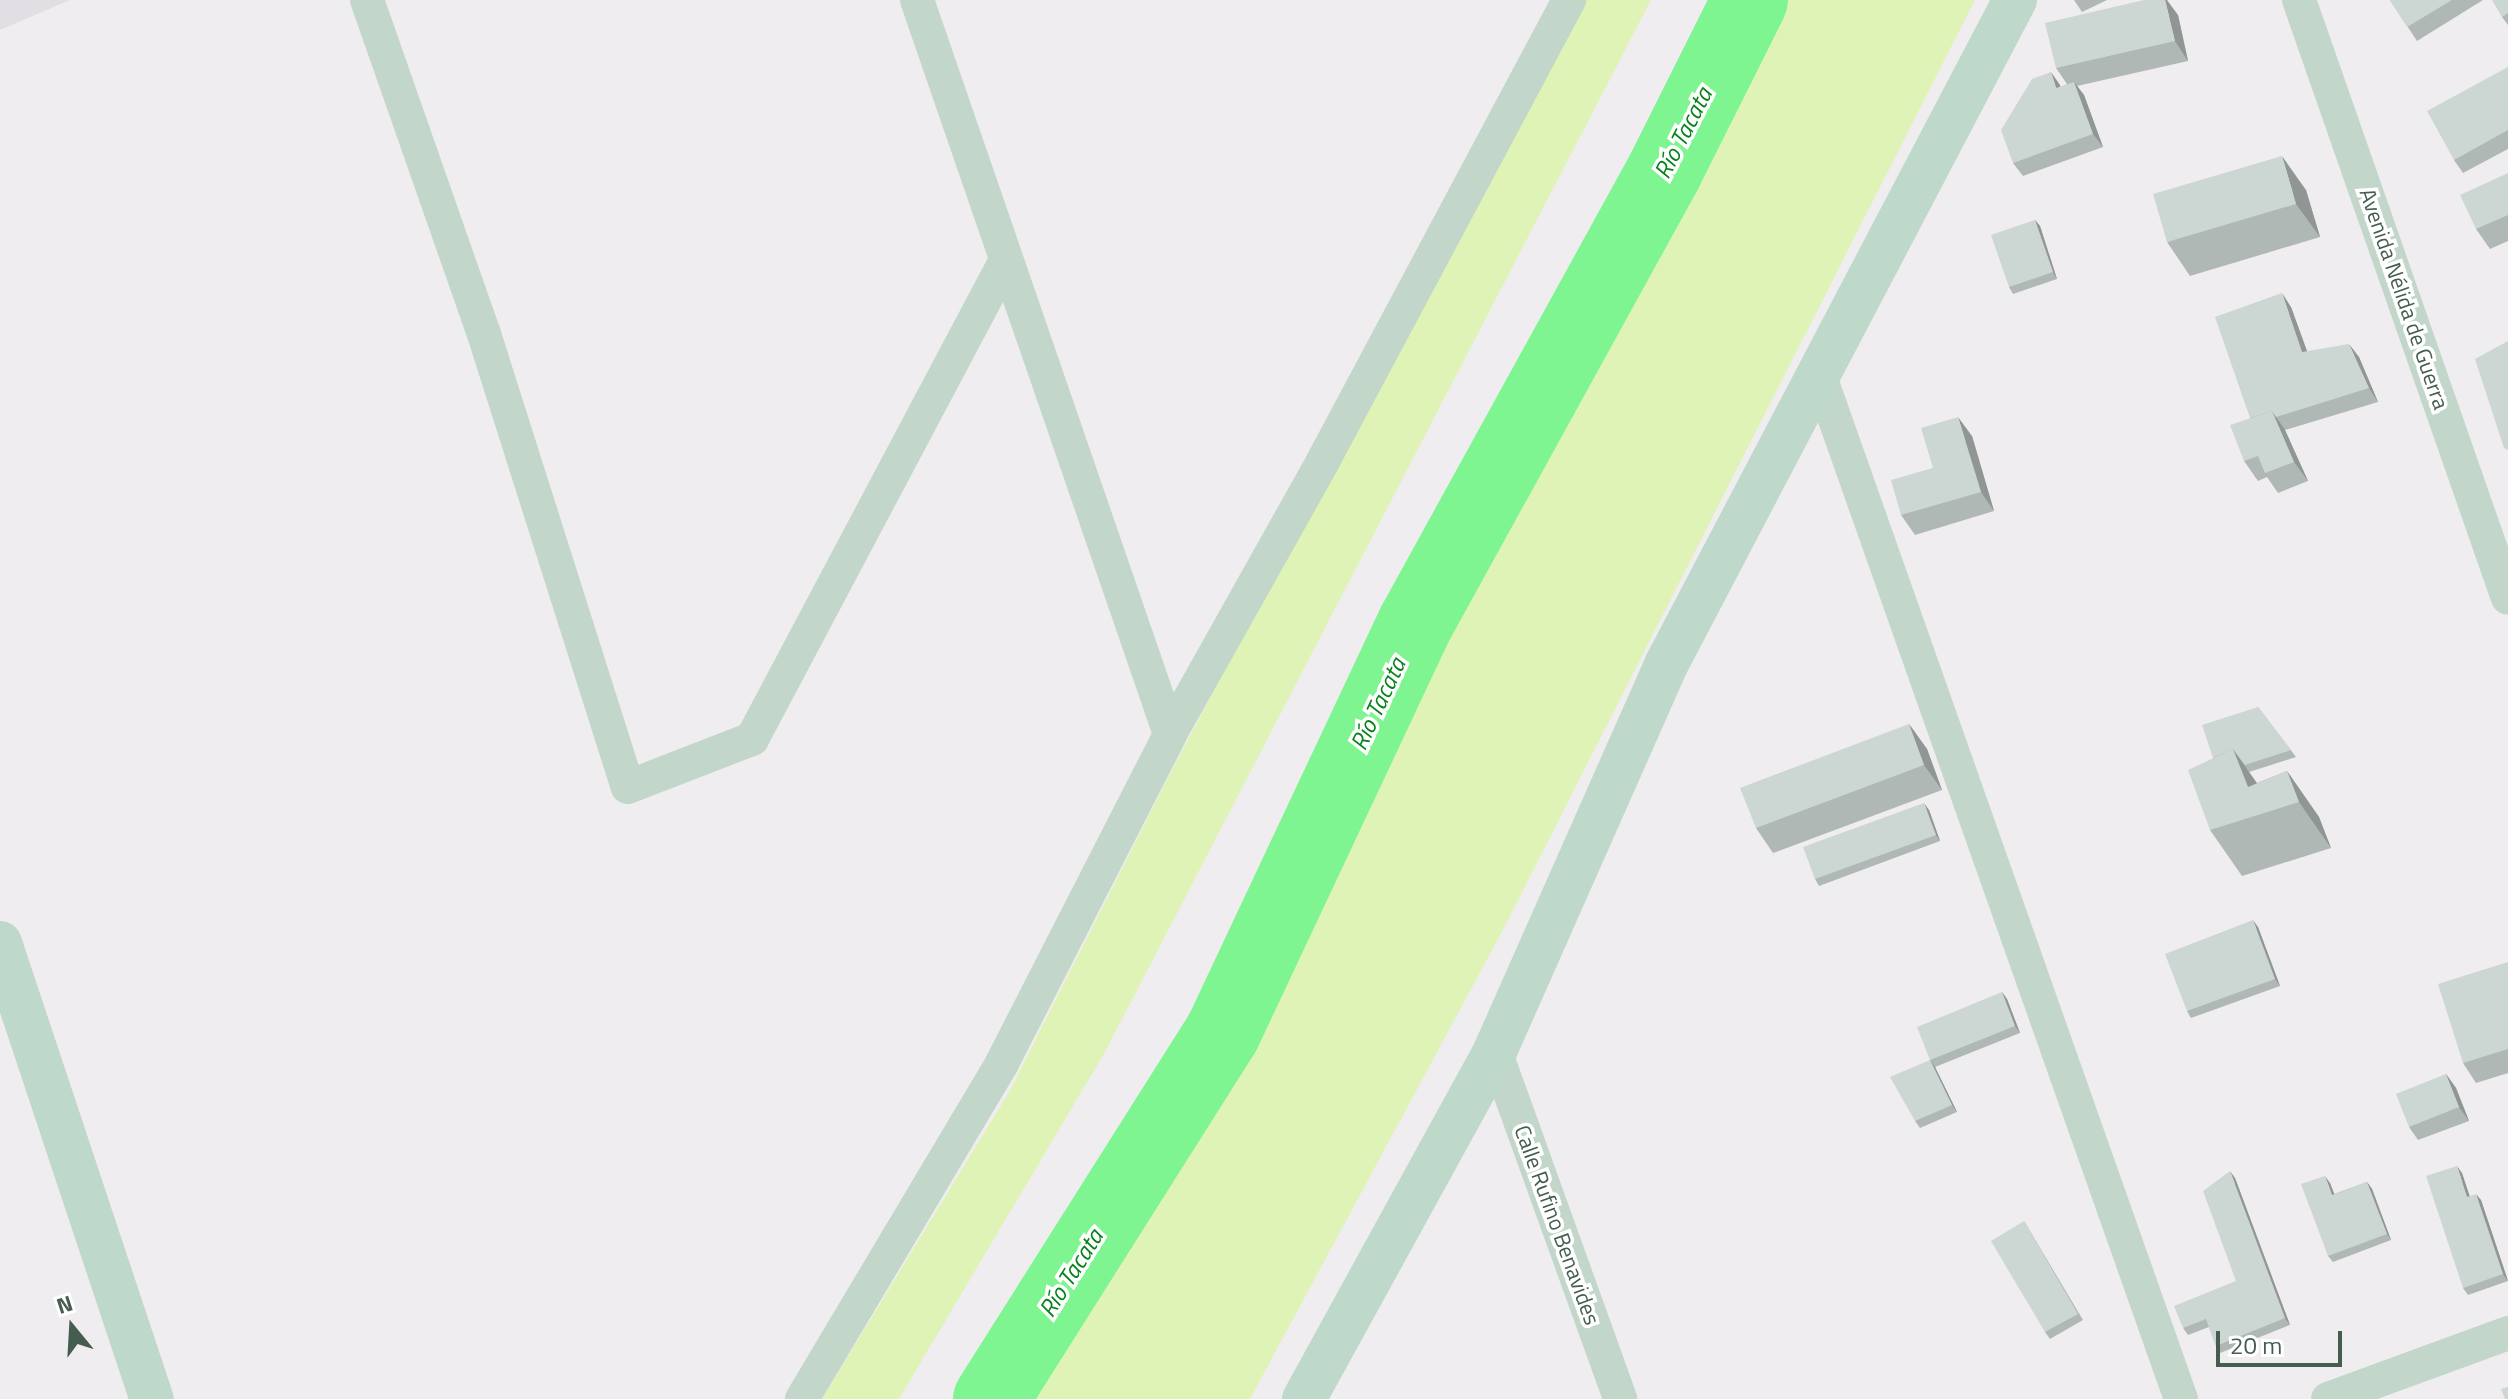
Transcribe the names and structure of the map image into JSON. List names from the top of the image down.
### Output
{
  "streets": {
    "street": ["Avenida Nélida de Guerra", "Calle Rufino Benavides"]
  },
  "water": ["Río Tacata"],
  "scale_bar": "20 m",
  "north": "top"
}
